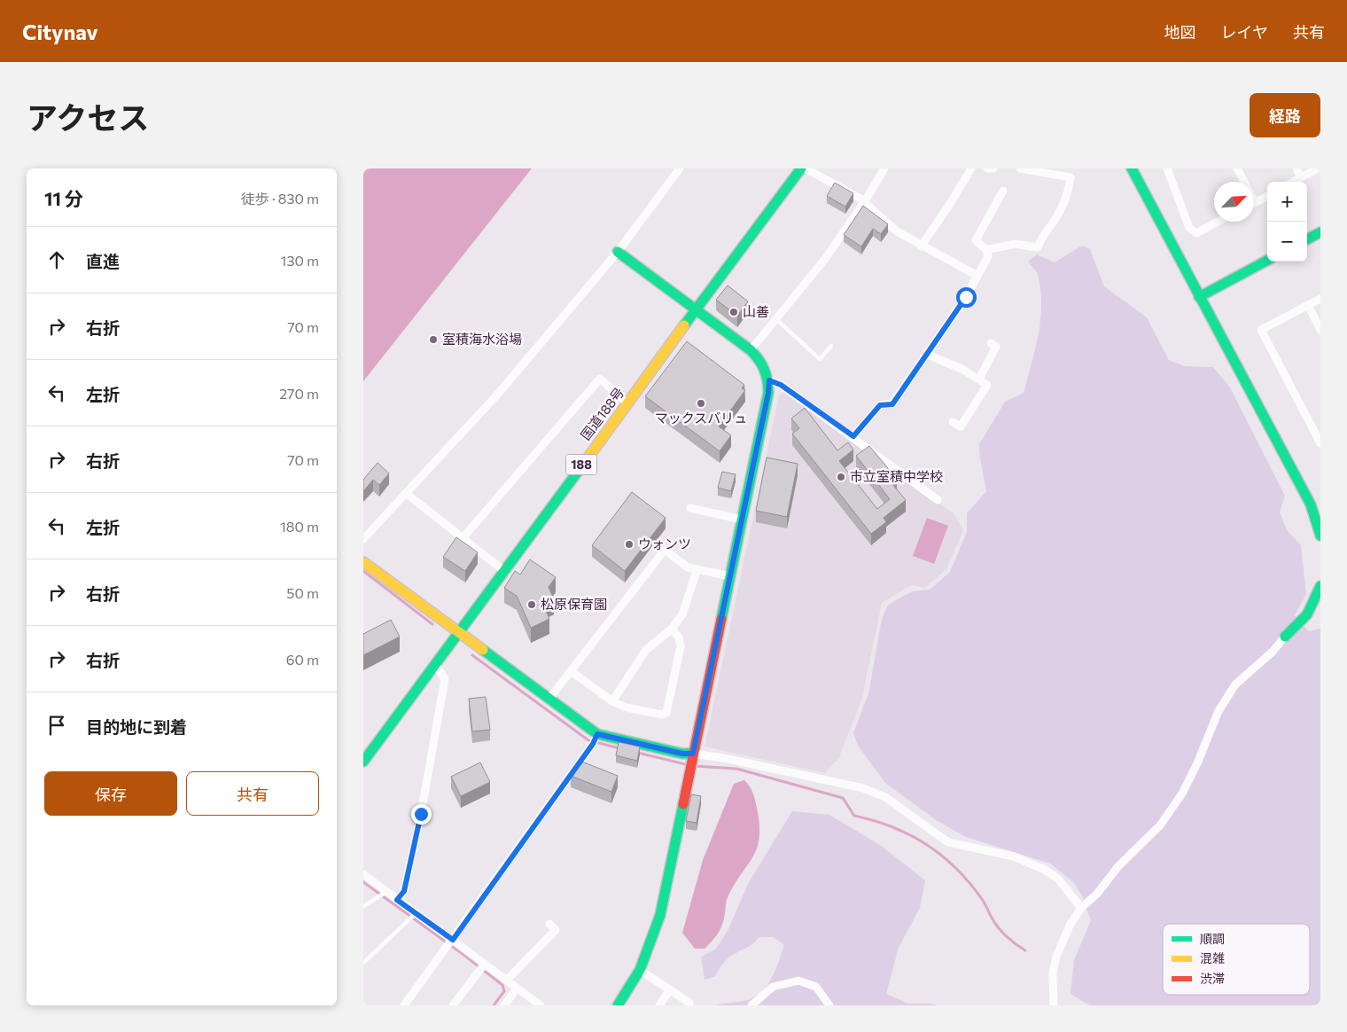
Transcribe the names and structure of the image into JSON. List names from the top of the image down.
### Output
{
  "streets": {
    "main road": ["国道188号", "188"]
  },
  "places": [
    "山善",
    "室積海水浴場",
    "マックスバリュ",
    "市立室積中学校",
    "ウォンツ",
    "松原保育園"
  ],
  "legend": ["順調", "混雑", "渋滞"],
  "north": "top right",
  "page": {
    "header": "Citynav",
    "nav": ["地図", "レイヤ", "共有"],
    "title": "アクセス",
    "buttons": [
      "経路",
      ["保存", "共有"]
    ],
    "heading": ["11 分", "徒歩 · 830 m"],
    "map_buttons": ["+", "−"],
    "list": [
      ["直進", "130 m"],
      ["右折", "70 m"],
      ["左折", "270 m"],
      ["右折", "70 m"],
      ["左折", "180 m"],
      ["右折", "50 m"],
      ["右折", "60 m"],
      "目的地に到着"
    ]
  }
}
